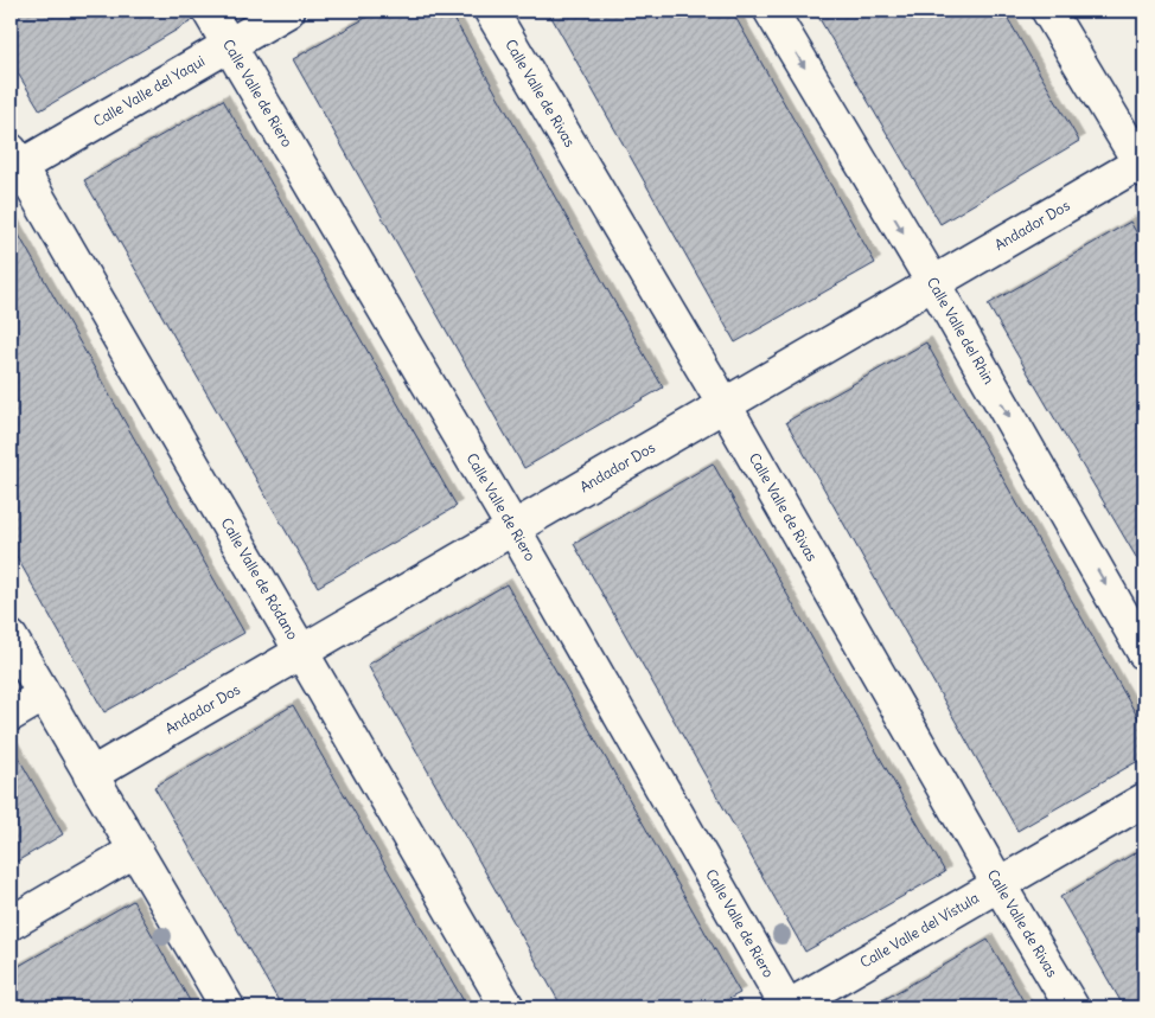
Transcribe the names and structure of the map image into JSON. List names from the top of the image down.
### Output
{
  "streets": {
    "street": [
      "Calle Valle del Yaqui",
      "Calle Valle de Riero",
      "Calle Valle de Rivas",
      "Andador Dos",
      "Calle Valle del Rhin",
      "Calle Valle de Ródano",
      "Calle Valle del Vístula"
    ]
  },
  "crossings": [
    ["Calle Valle del Yaqui", "Calle Valle de Riero"],
    ["Calle Valle del Yaqui", "Calle Valle de Ródano"],
    ["Calle Valle de Riero", "Andador Dos"],
    ["Calle Valle de Riero", "Calle Valle del Vístula"],
    ["Calle Valle de Rivas", "Andador Dos"],
    ["Calle Valle de Rivas", "Calle Valle del Vístula"],
    ["Andador Dos", "Calle Valle del Rhin"],
    ["Andador Dos", "Calle Valle de Ródano"]
  ],
  "one_way": ["Calle Valle del Rhin"]
}
